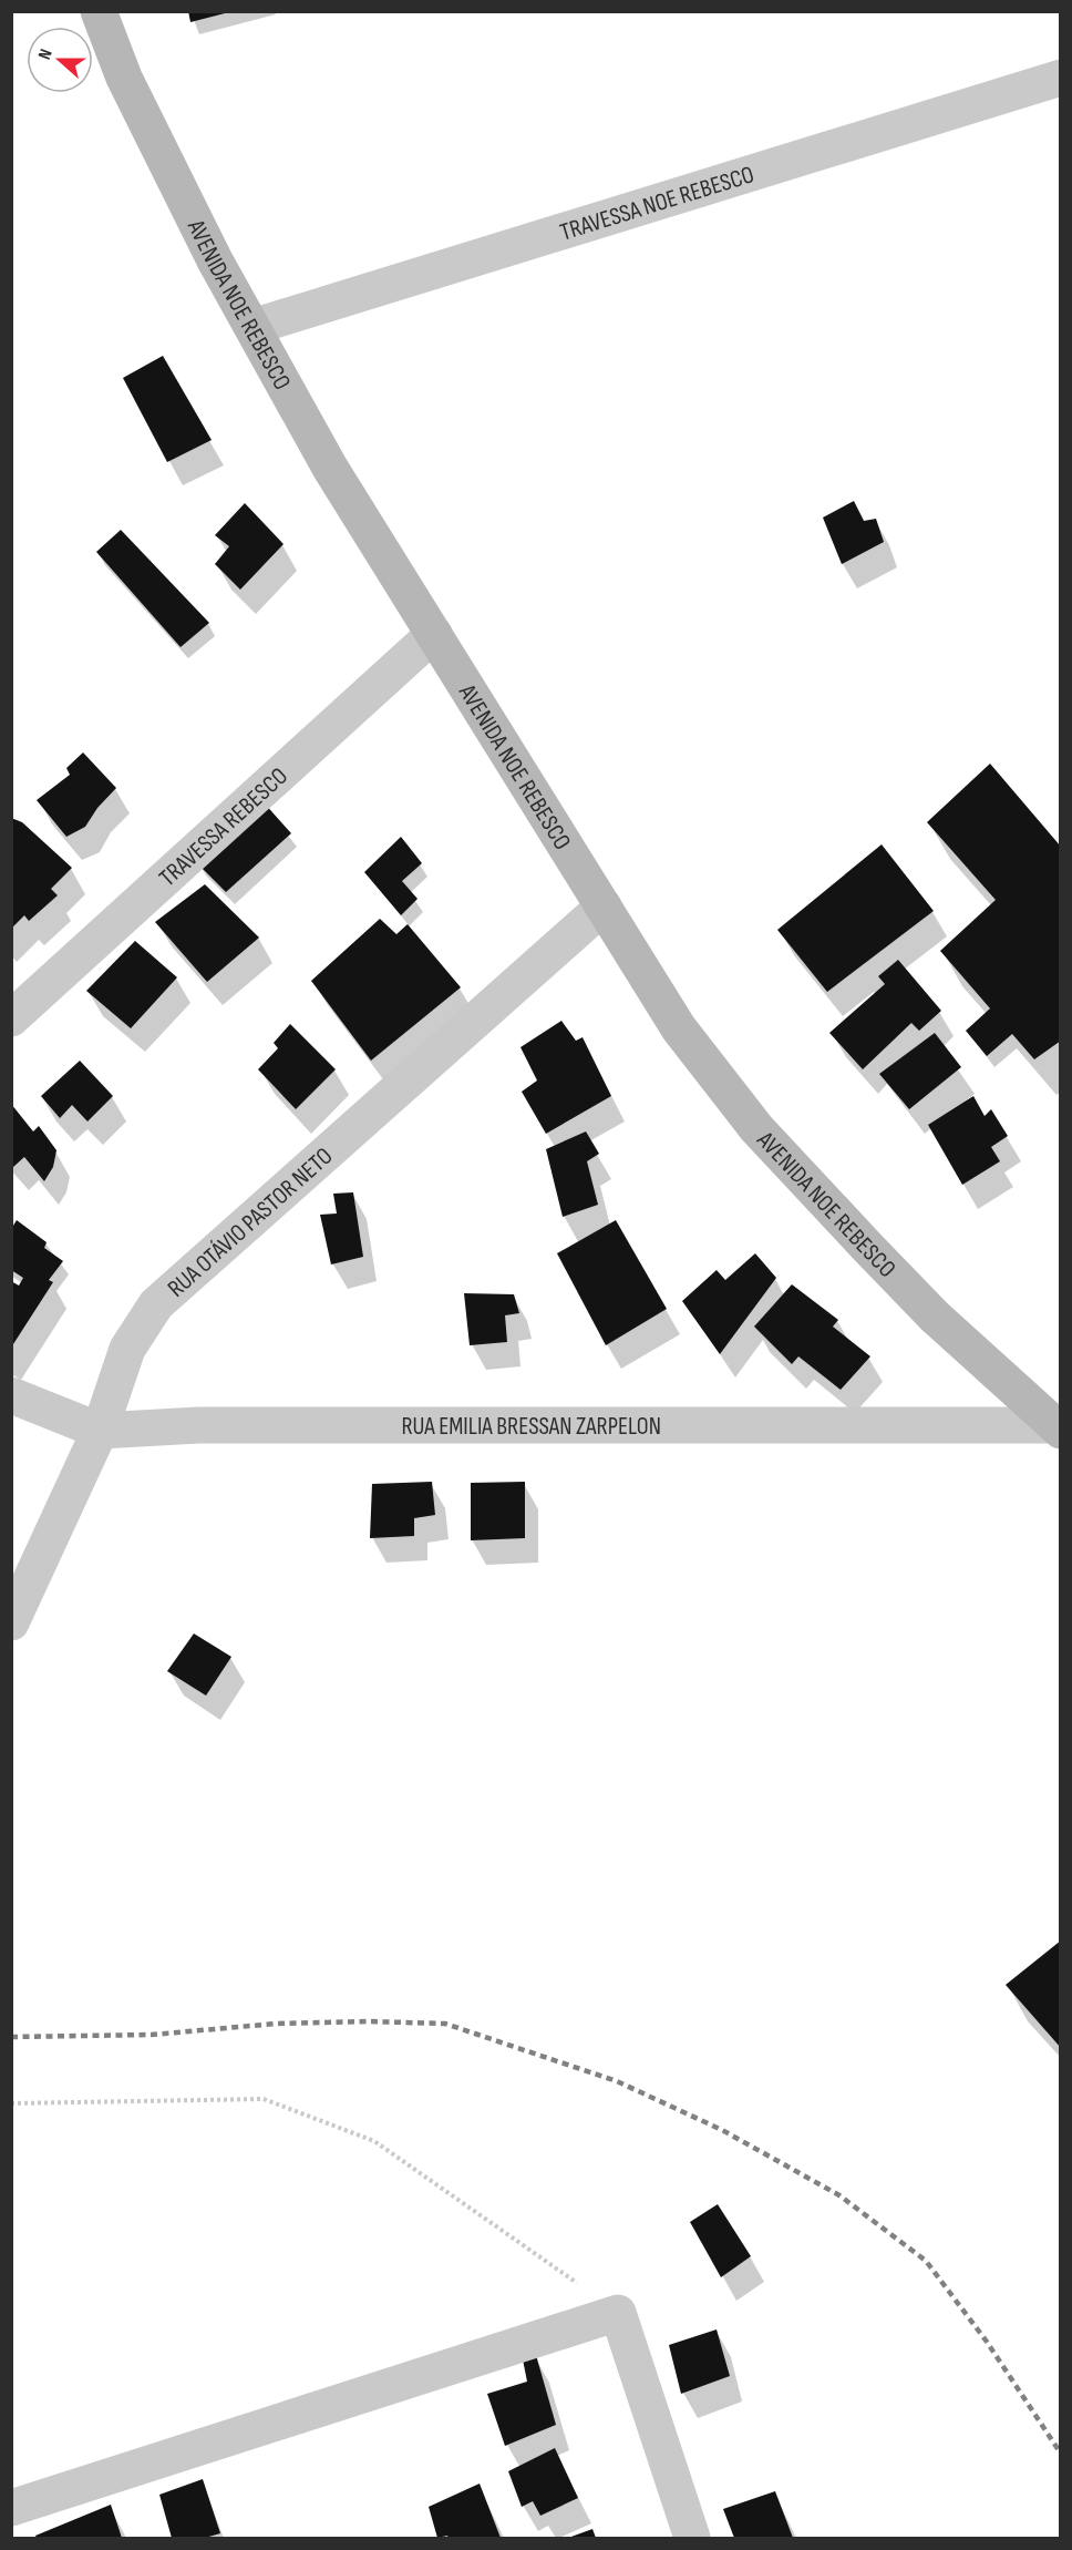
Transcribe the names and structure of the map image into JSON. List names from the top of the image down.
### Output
{
  "streets": {
    "main road": ["AVENIDA NOE REBESCO"],
    "street": [
      "TRAVESSA NOE REBESCO",
      "TRAVESSA REBESCO",
      "RUA OTÁVIO PASTOR NETO",
      "RUA EMILIA BRESSAN ZARPELON"
    ]
  },
  "crossings": [
    ["TRAVESSA NOE REBESCO", "AVENIDA NOE REBESCO"],
    ["AVENIDA NOE REBESCO", "TRAVESSA REBESCO"],
    ["AVENIDA NOE REBESCO", "RUA OTÁVIO PASTOR NETO"],
    ["AVENIDA NOE REBESCO", "RUA EMILIA BRESSAN ZARPELON"],
    ["RUA OTÁVIO PASTOR NETO", "RUA EMILIA BRESSAN ZARPELON"]
  ],
  "north": "left"
}
